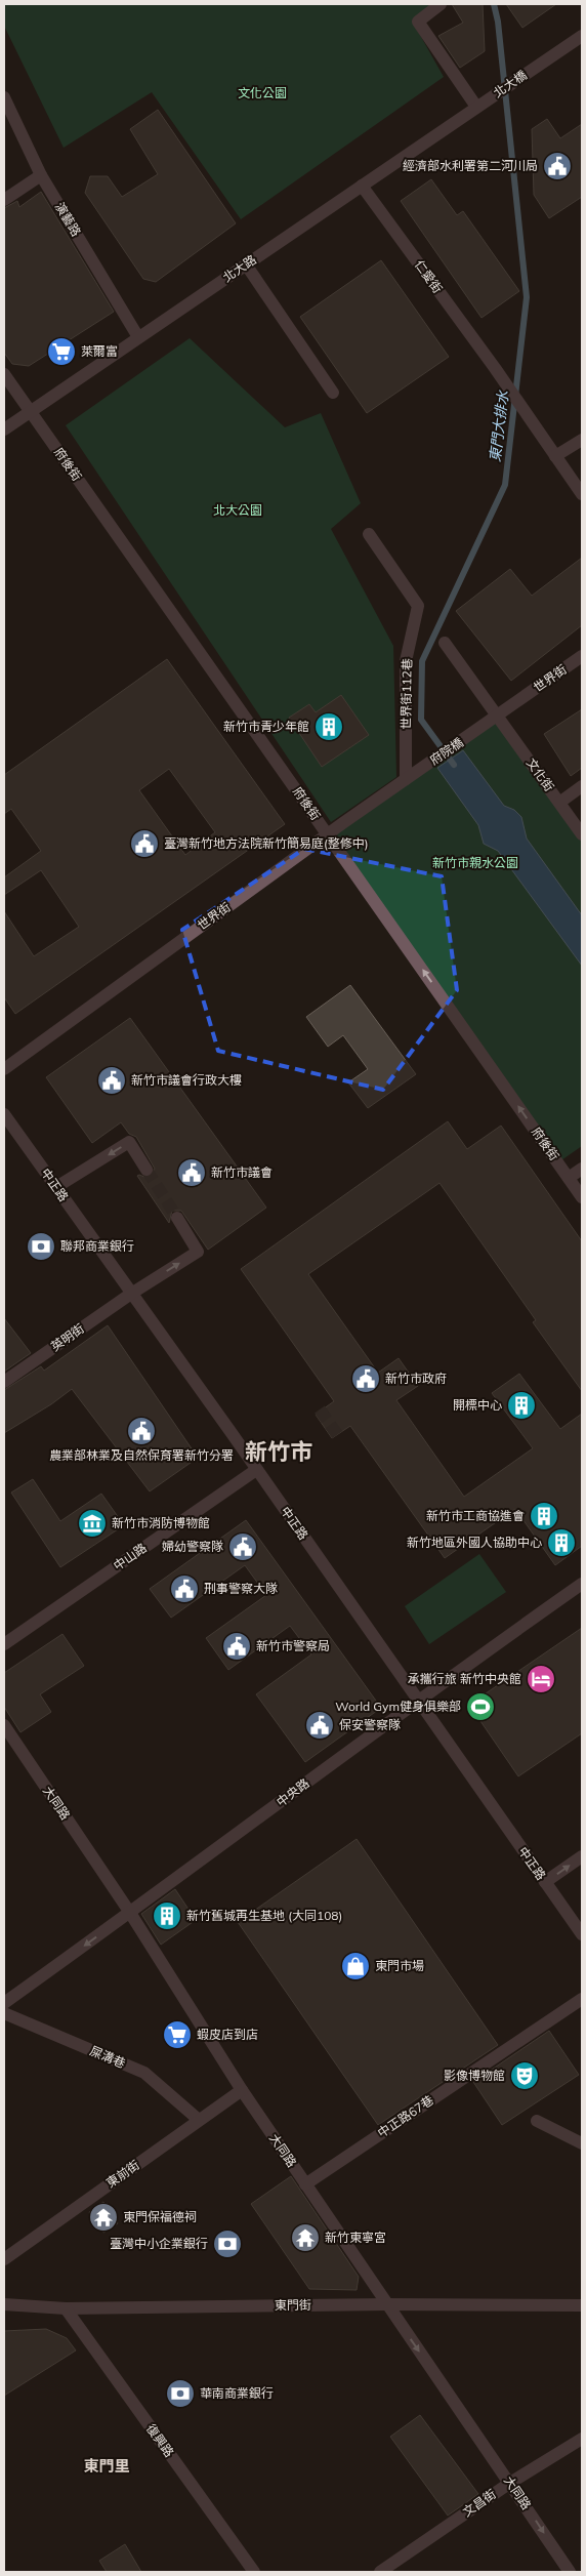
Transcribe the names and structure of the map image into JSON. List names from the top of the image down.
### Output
{
  "streets": {
    "street": [
      "北大橋",
      "演藝路",
      "北大路",
      "仁愛街",
      "府後街",
      "世界街",
      "世界街112巷",
      "府院橋",
      "文化街",
      "中正路",
      "英明街",
      "中山路",
      "中央路",
      "大同路",
      "屎溝巷",
      "中正路67巷",
      "東前街",
      "東門街",
      "復興路",
      "文昌街"
    ]
  },
  "crossings": [
    ["北大橋", "北大路"],
    ["演藝路", "北大路"],
    ["北大路", "仁愛街"],
    ["北大路", "府後街"],
    ["府後街", "世界街"],
    ["世界街", "世界街112巷"],
    ["世界街", "府院橋"],
    ["世界街", "文化街"],
    ["中正路", "英明街"],
    ["中正路", "中山路"],
    ["中正路", "中央路"],
    ["中央路", "大同路"],
    ["大同路", "中正路67巷"],
    ["大同路", "東前街"],
    ["大同路", "東門街"],
    ["大同路", "文昌街"],
    ["屎溝巷", "東前街"],
    ["東門街", "復興路"]
  ],
  "one_way": ["府後街"],
  "districts": ["新竹市", "東門里"],
  "water": ["東門大排水"],
  "parks": ["文化公園", "北大公園", "新竹市親水公園"],
  "places": {
    "public building": [
      "經濟部水利署第二河川局",
      "臺灣新竹地方法院新竹簡易庭(整修中)",
      "新竹市議會行政大樓",
      "新竹市議會",
      "新竹市政府",
      "農業部林業及自然保育署新竹分署",
      "婦幼警察隊",
      "刑事警察大隊",
      "新竹市警察局",
      "保安警察隊"
    ],
    "supermarket": ["萊爾富", "蝦皮店到店"],
    "building": [
      "新竹市青少年館",
      "開標中心",
      "新竹市工商協進會",
      "新竹地區外國人協助中心",
      "新竹舊城再生基地 (大同108)"
    ],
    "bank": ["聯邦商業銀行", "臺灣中小企業銀行", "華南商業銀行"],
    "museum": ["新竹市消防博物館"],
    "hotel": ["承攜行旅 新竹中央館"],
    "sports": ["World Gym健身俱樂部"],
    "shop": ["東門市場"],
    "theatre": ["影像博物館"],
    "temple": ["東門保福德祠", "新竹東寧宮"]
  }
}
